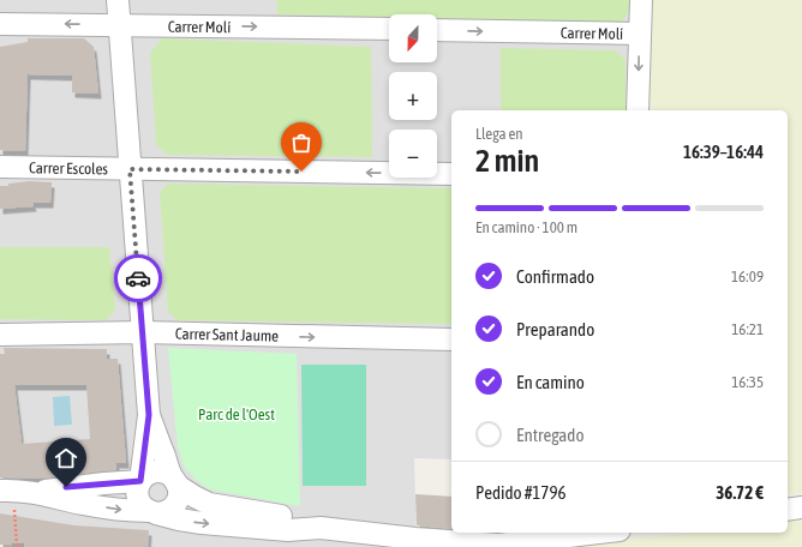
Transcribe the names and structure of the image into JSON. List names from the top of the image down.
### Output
{
  "streets": {
    "street": ["Carrer Molí", "Carrer Escoles", "Carrer Sant Jaume"]
  },
  "one_way": ["Carrer Escoles"],
  "parks": ["Parc de l'Oest"],
  "north": "bottom",
  "page": {
    "map_buttons": ["+", "−"],
    "heading": ["2 min", "Llega en", "16:39–16:44"],
    "panel": ["Pedido #1796", "36.72 €"],
    "bar": "En camino · 100 m",
    "list": [
      ["Confirmado", "16:09"],
      ["Preparando", "16:21"],
      ["En camino", "16:35"],
      "Entregado"
    ]
  }
}
